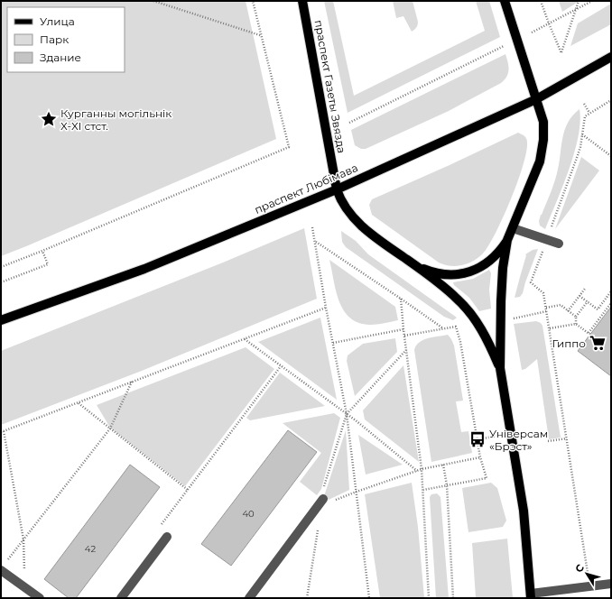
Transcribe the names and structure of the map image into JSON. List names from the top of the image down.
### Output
{
  "streets": {
    "main road": ["праспект Газеты Звязда", "праспект Любімава"]
  },
  "crossings": [
    ["праспект Газеты Звязда", "праспект Любімава"]
  ],
  "places": {
    "place": ["Курганны могільнік Х-ХI стст."],
    "supermarket": ["Гиппо"],
    "bus stop": ["Універсам «Брэст»"]
  },
  "house_numbers": ["40", "42"],
  "legend": ["Улица", "Парк", "Здание"],
  "north": "top left"
}
